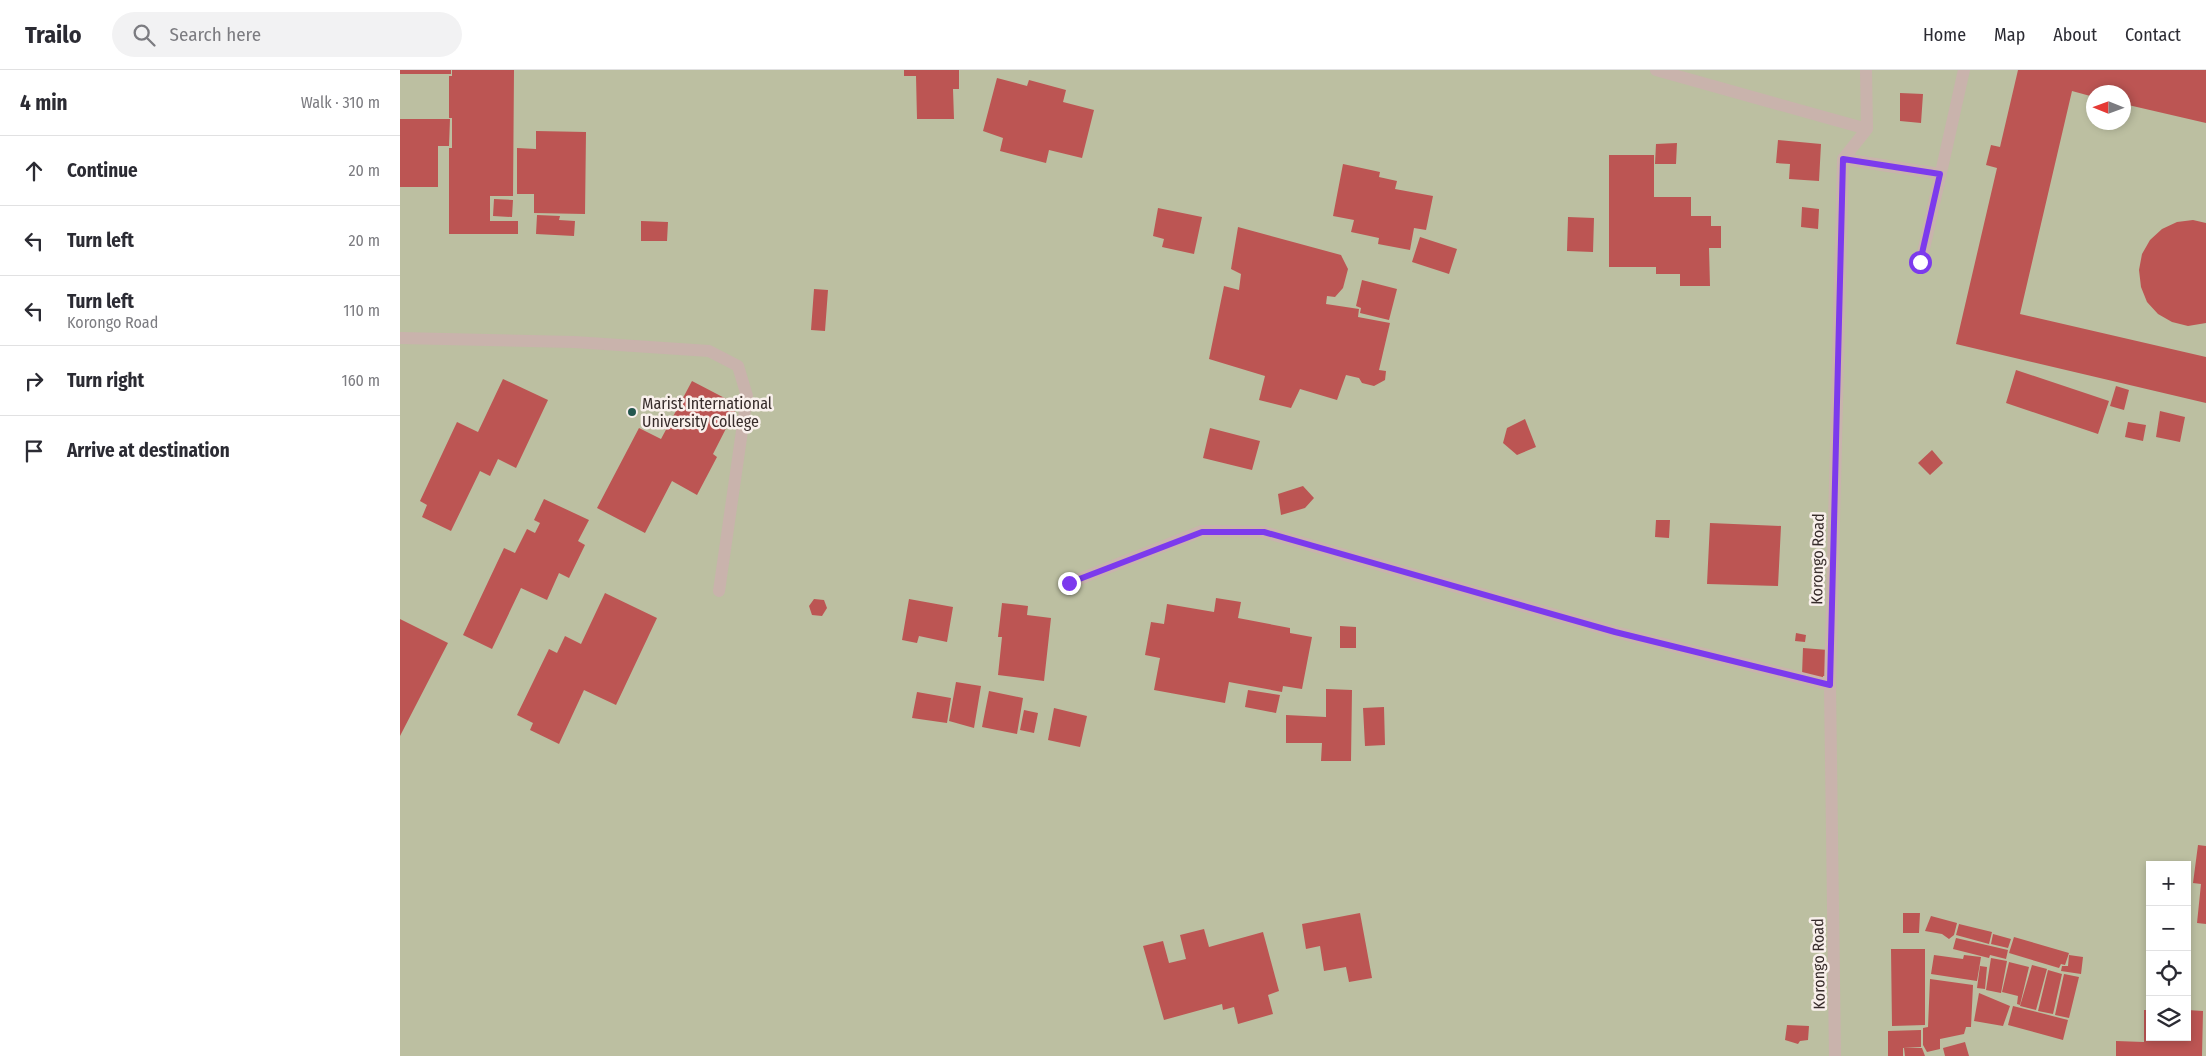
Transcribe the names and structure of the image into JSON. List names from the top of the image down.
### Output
{
  "streets": {
    "street": ["Korongo Road"]
  },
  "places": ["Marist International University College"],
  "north": "left",
  "page": {
    "header": "Trailo",
    "search": "Search here",
    "nav": [
      "Home",
      "Map",
      "About",
      "Contact"
    ],
    "heading": ["4 min", "Walk · 310 m"],
    "list": [
      ["Continue", "20 m"],
      ["Turn left", "20 m"],
      ["Turn left", "Korongo Road", "110 m"],
      ["Turn right", "160 m"],
      "Arrive at destination"
    ],
    "map_buttons": ["+", "−"]
  }
}
